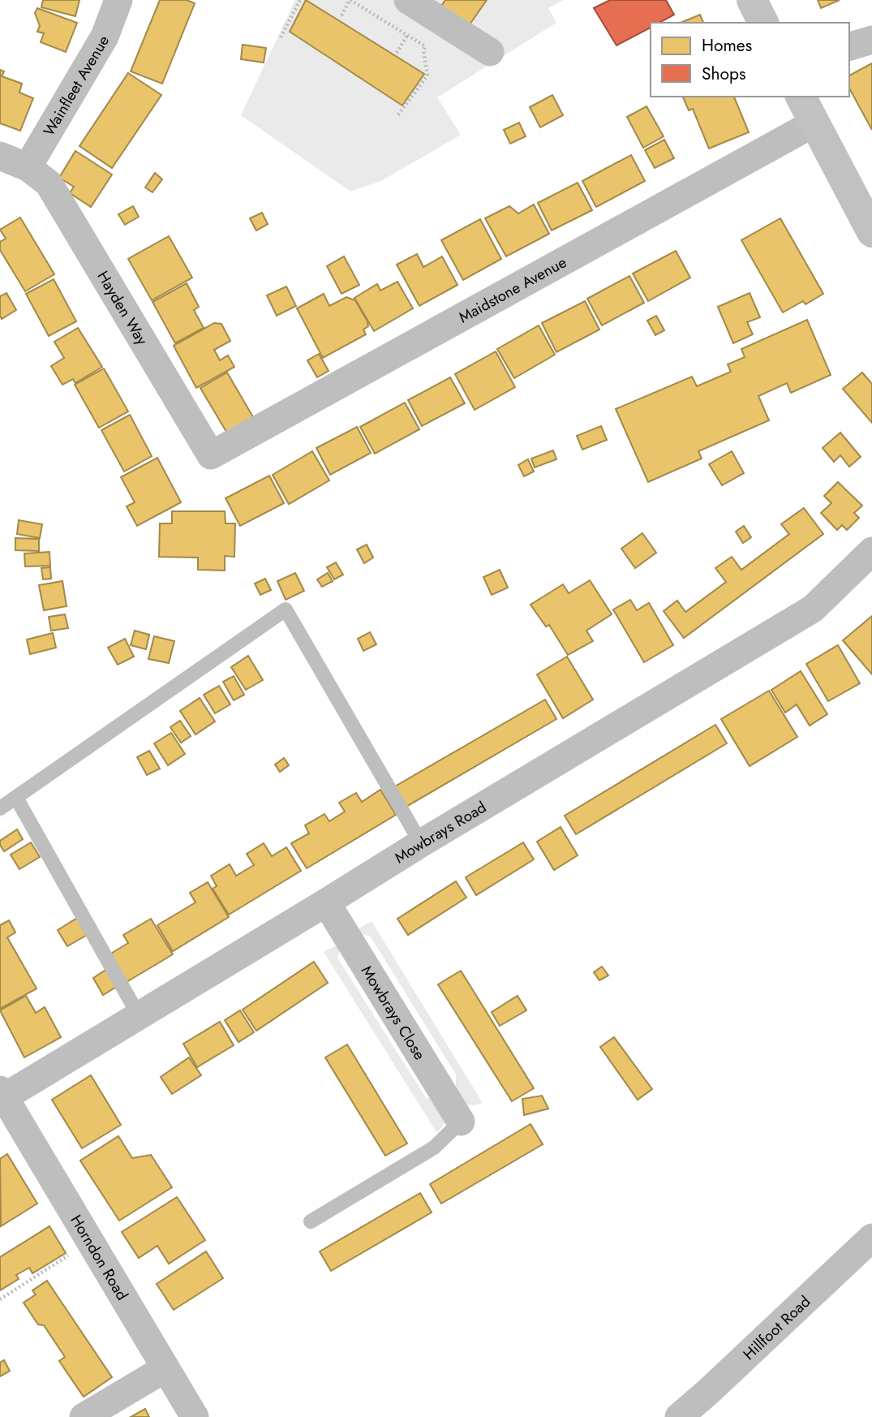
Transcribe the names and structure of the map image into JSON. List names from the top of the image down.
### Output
{
  "streets": {
    "street": [
      "Wainfleet Avenue",
      "Maidstone Avenue",
      "Hayden Way",
      "Mowbrays Road",
      "Mowbrays Close",
      "Horndon Road",
      "Hillfoot Road"
    ]
  },
  "crossings": [
    ["Wainfleet Avenue", "Hayden Way"],
    ["Maidstone Avenue", "Hayden Way"],
    ["Mowbrays Road", "Mowbrays Close"],
    ["Mowbrays Road", "Horndon Road"]
  ],
  "legend": ["Homes", "Shops"]
}
